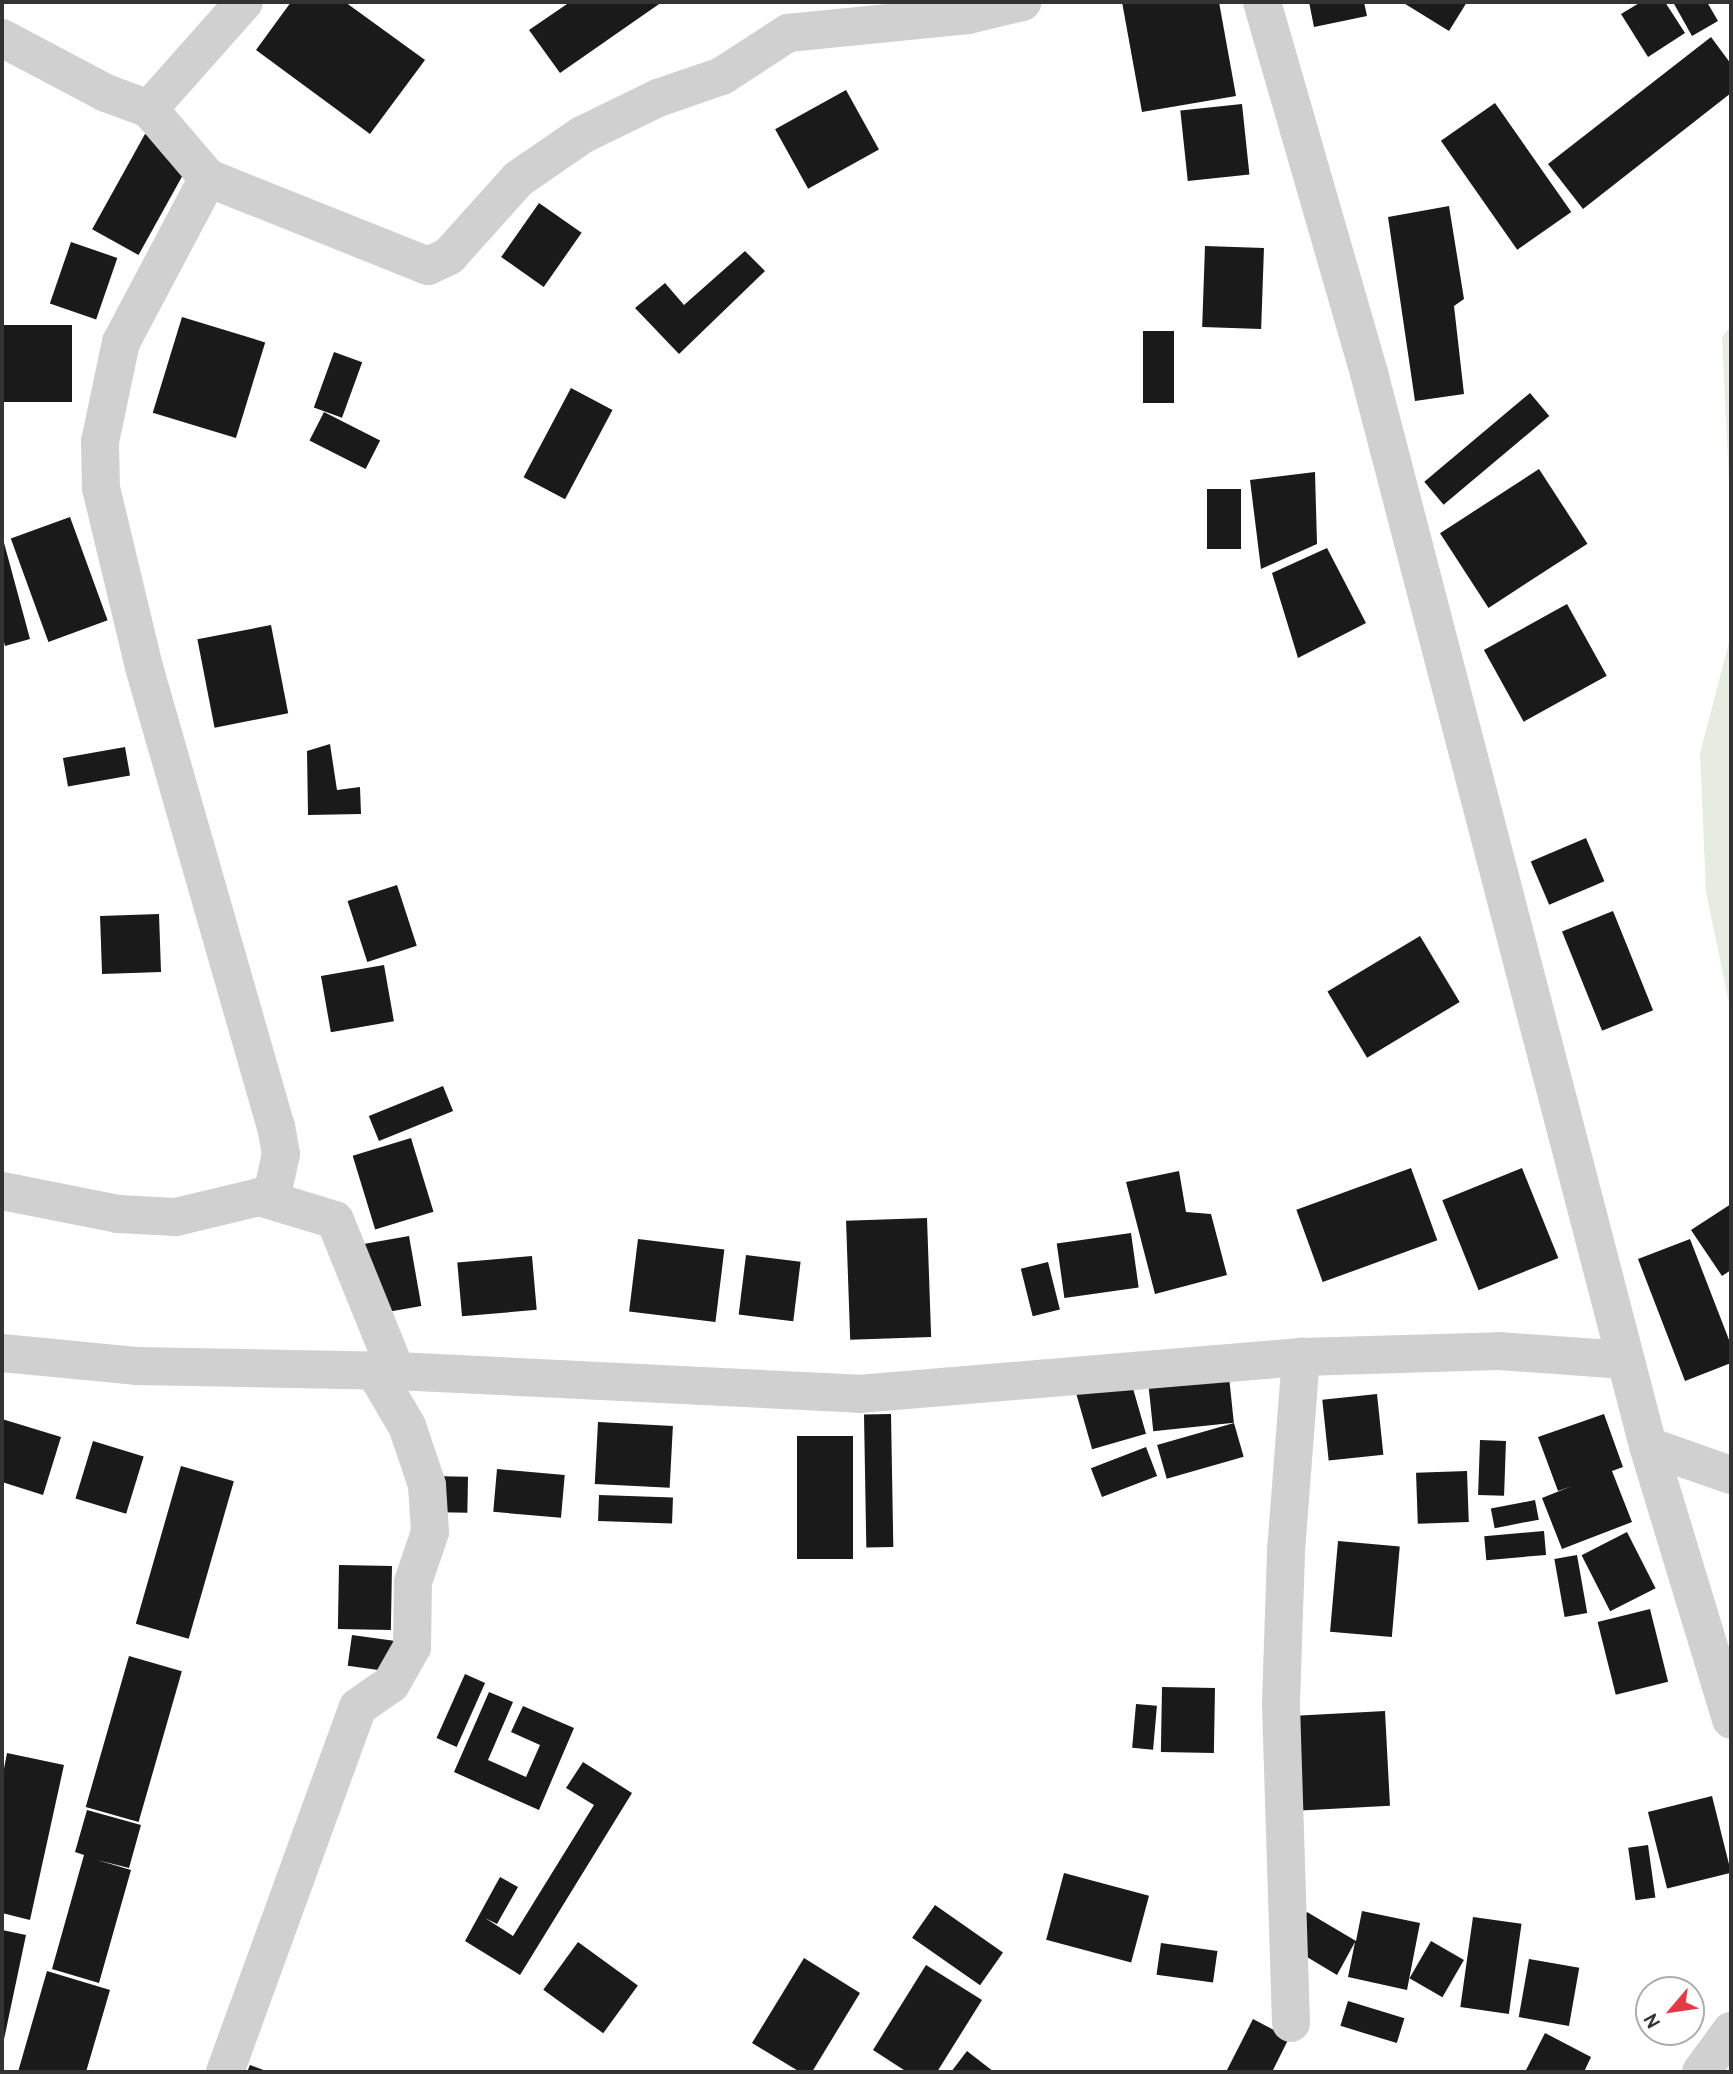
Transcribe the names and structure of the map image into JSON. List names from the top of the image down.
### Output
{
  "north": "bottom left"
}
